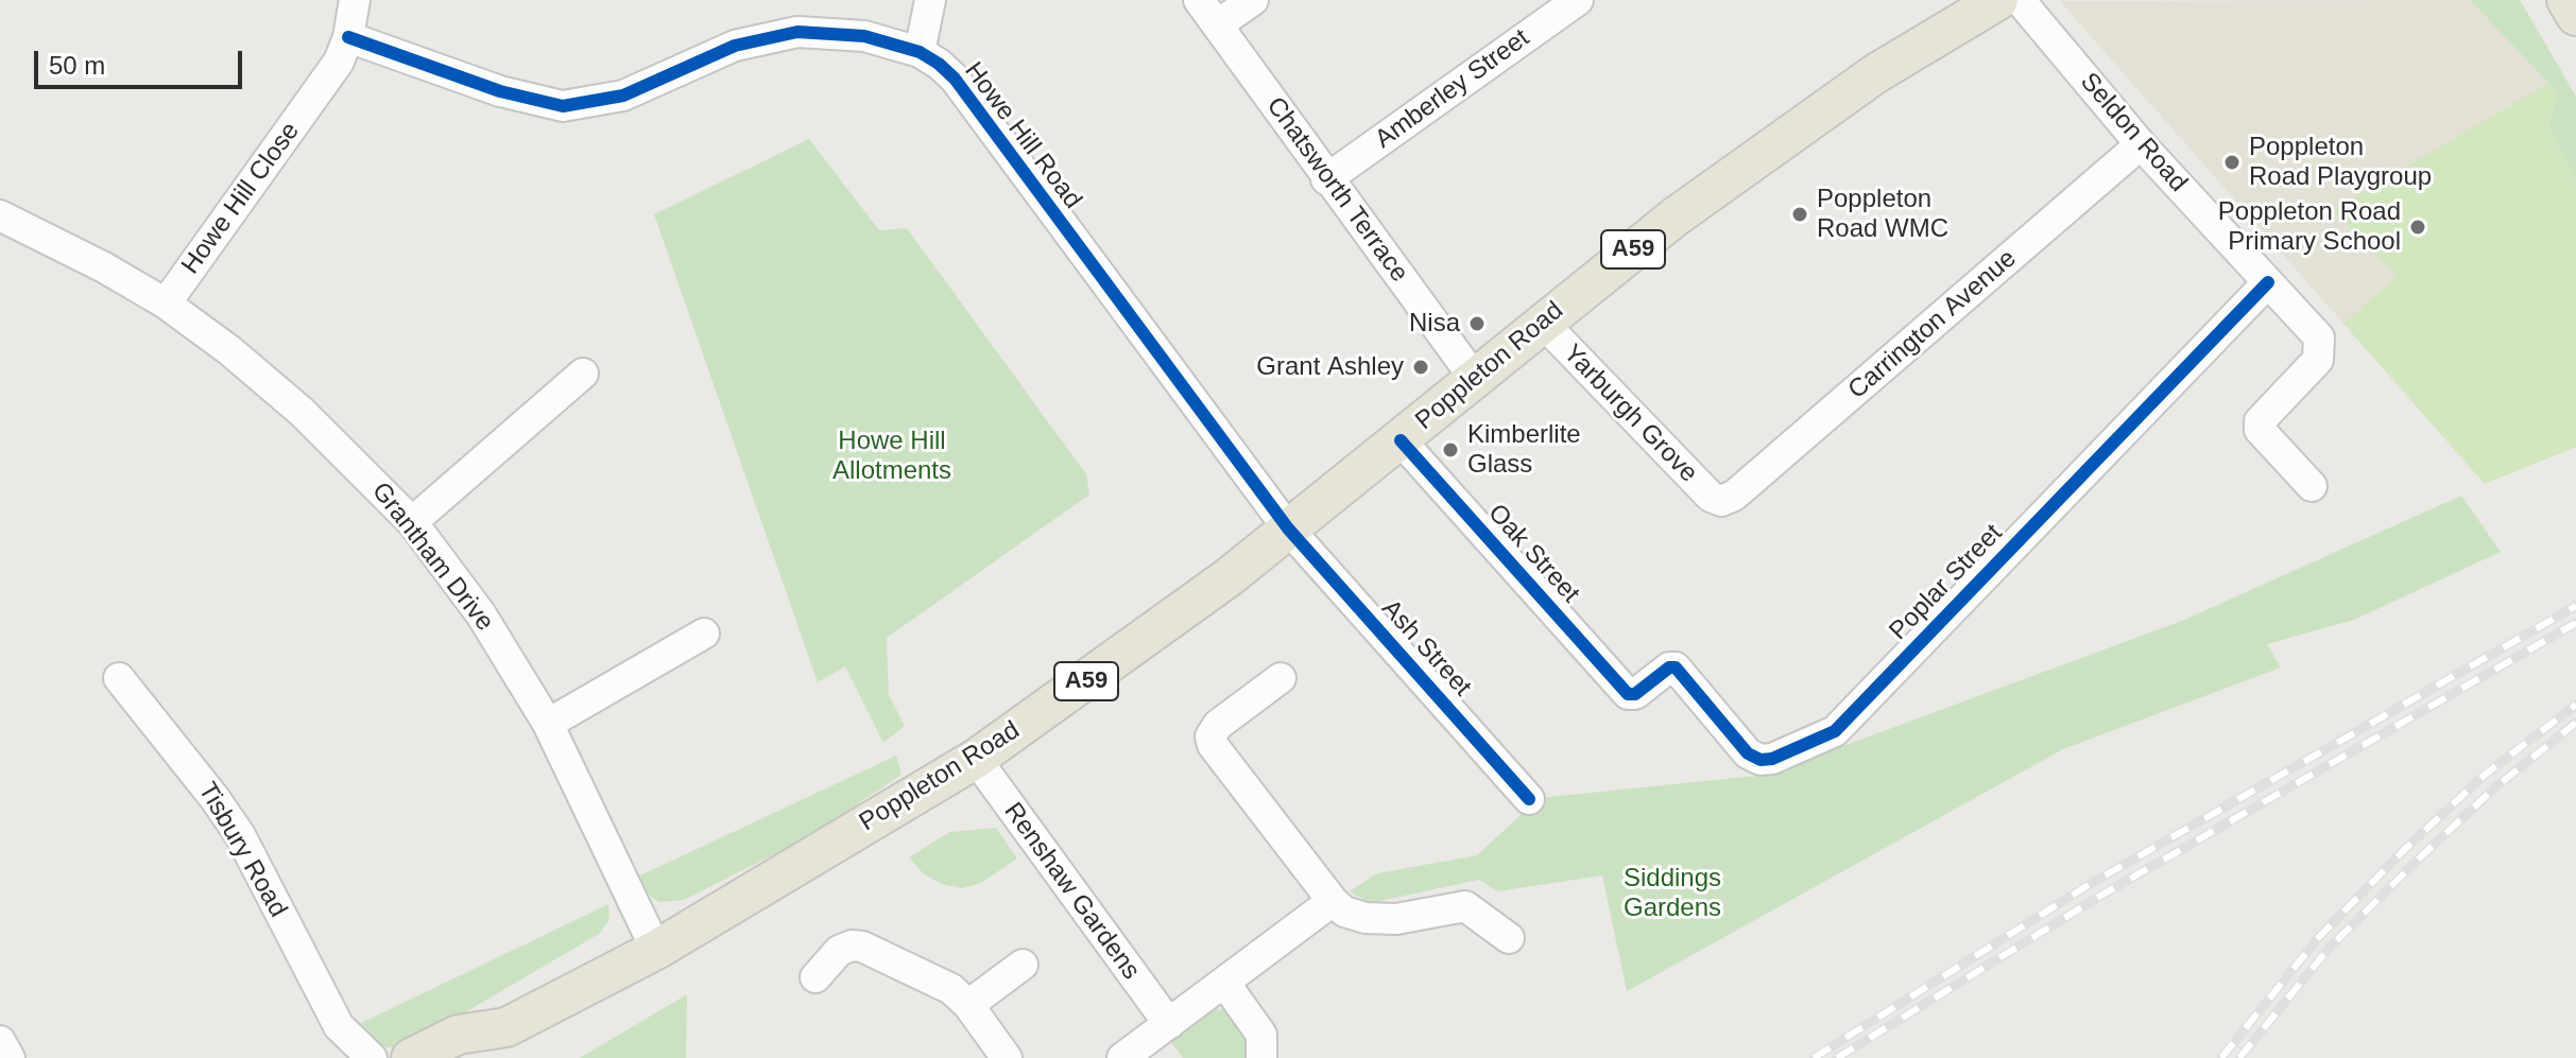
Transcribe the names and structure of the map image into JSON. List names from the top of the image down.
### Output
{
  "streets": {
    "main road": ["A59", "Poppleton Road"],
    "street": [
      "Amberley Street",
      "Seldon Road",
      "Howe Hill Road",
      "Chatsworth Terrace",
      "Howe Hill Close",
      "Carrington Avenue",
      "Yarburgh Grove",
      "Oak Street",
      "Grantham Drive",
      "Poplar Street",
      "Ash Street",
      "Tisbury Road",
      "Renshaw Gardens"
    ]
  },
  "crossings": [
    ["Amberley Street", "Chatsworth Terrace"],
    ["Seldon Road", "Carrington Avenue"],
    ["Seldon Road", "Poplar Street"],
    ["Howe Hill Road", "Howe Hill Close"],
    ["Howe Hill Road", "Poppleton Road"],
    ["Howe Hill Road", "Ash Street"],
    ["Chatsworth Terrace", "Poppleton Road"],
    ["Howe Hill Close", "Grantham Drive"],
    ["Carrington Avenue", "Yarburgh Grove"],
    ["Poppleton Road", "Yarburgh Grove"],
    ["Poppleton Road", "Oak Street"],
    ["Poppleton Road", "Grantham Drive"],
    ["Poppleton Road", "Ash Street"],
    ["Poppleton Road", "Renshaw Gardens"],
    ["Oak Street", "Poplar Street"]
  ],
  "parks": ["Howe Hill Allotments", "Siddings Gardens"],
  "places": [
    "Poppleton Road Playgroup",
    "Poppleton Road WMC",
    "Poppleton Road Primary School",
    "Nisa",
    "Grant Ashley",
    "Kimberlite Glass"
  ],
  "scale_bar": "50 m"
}
